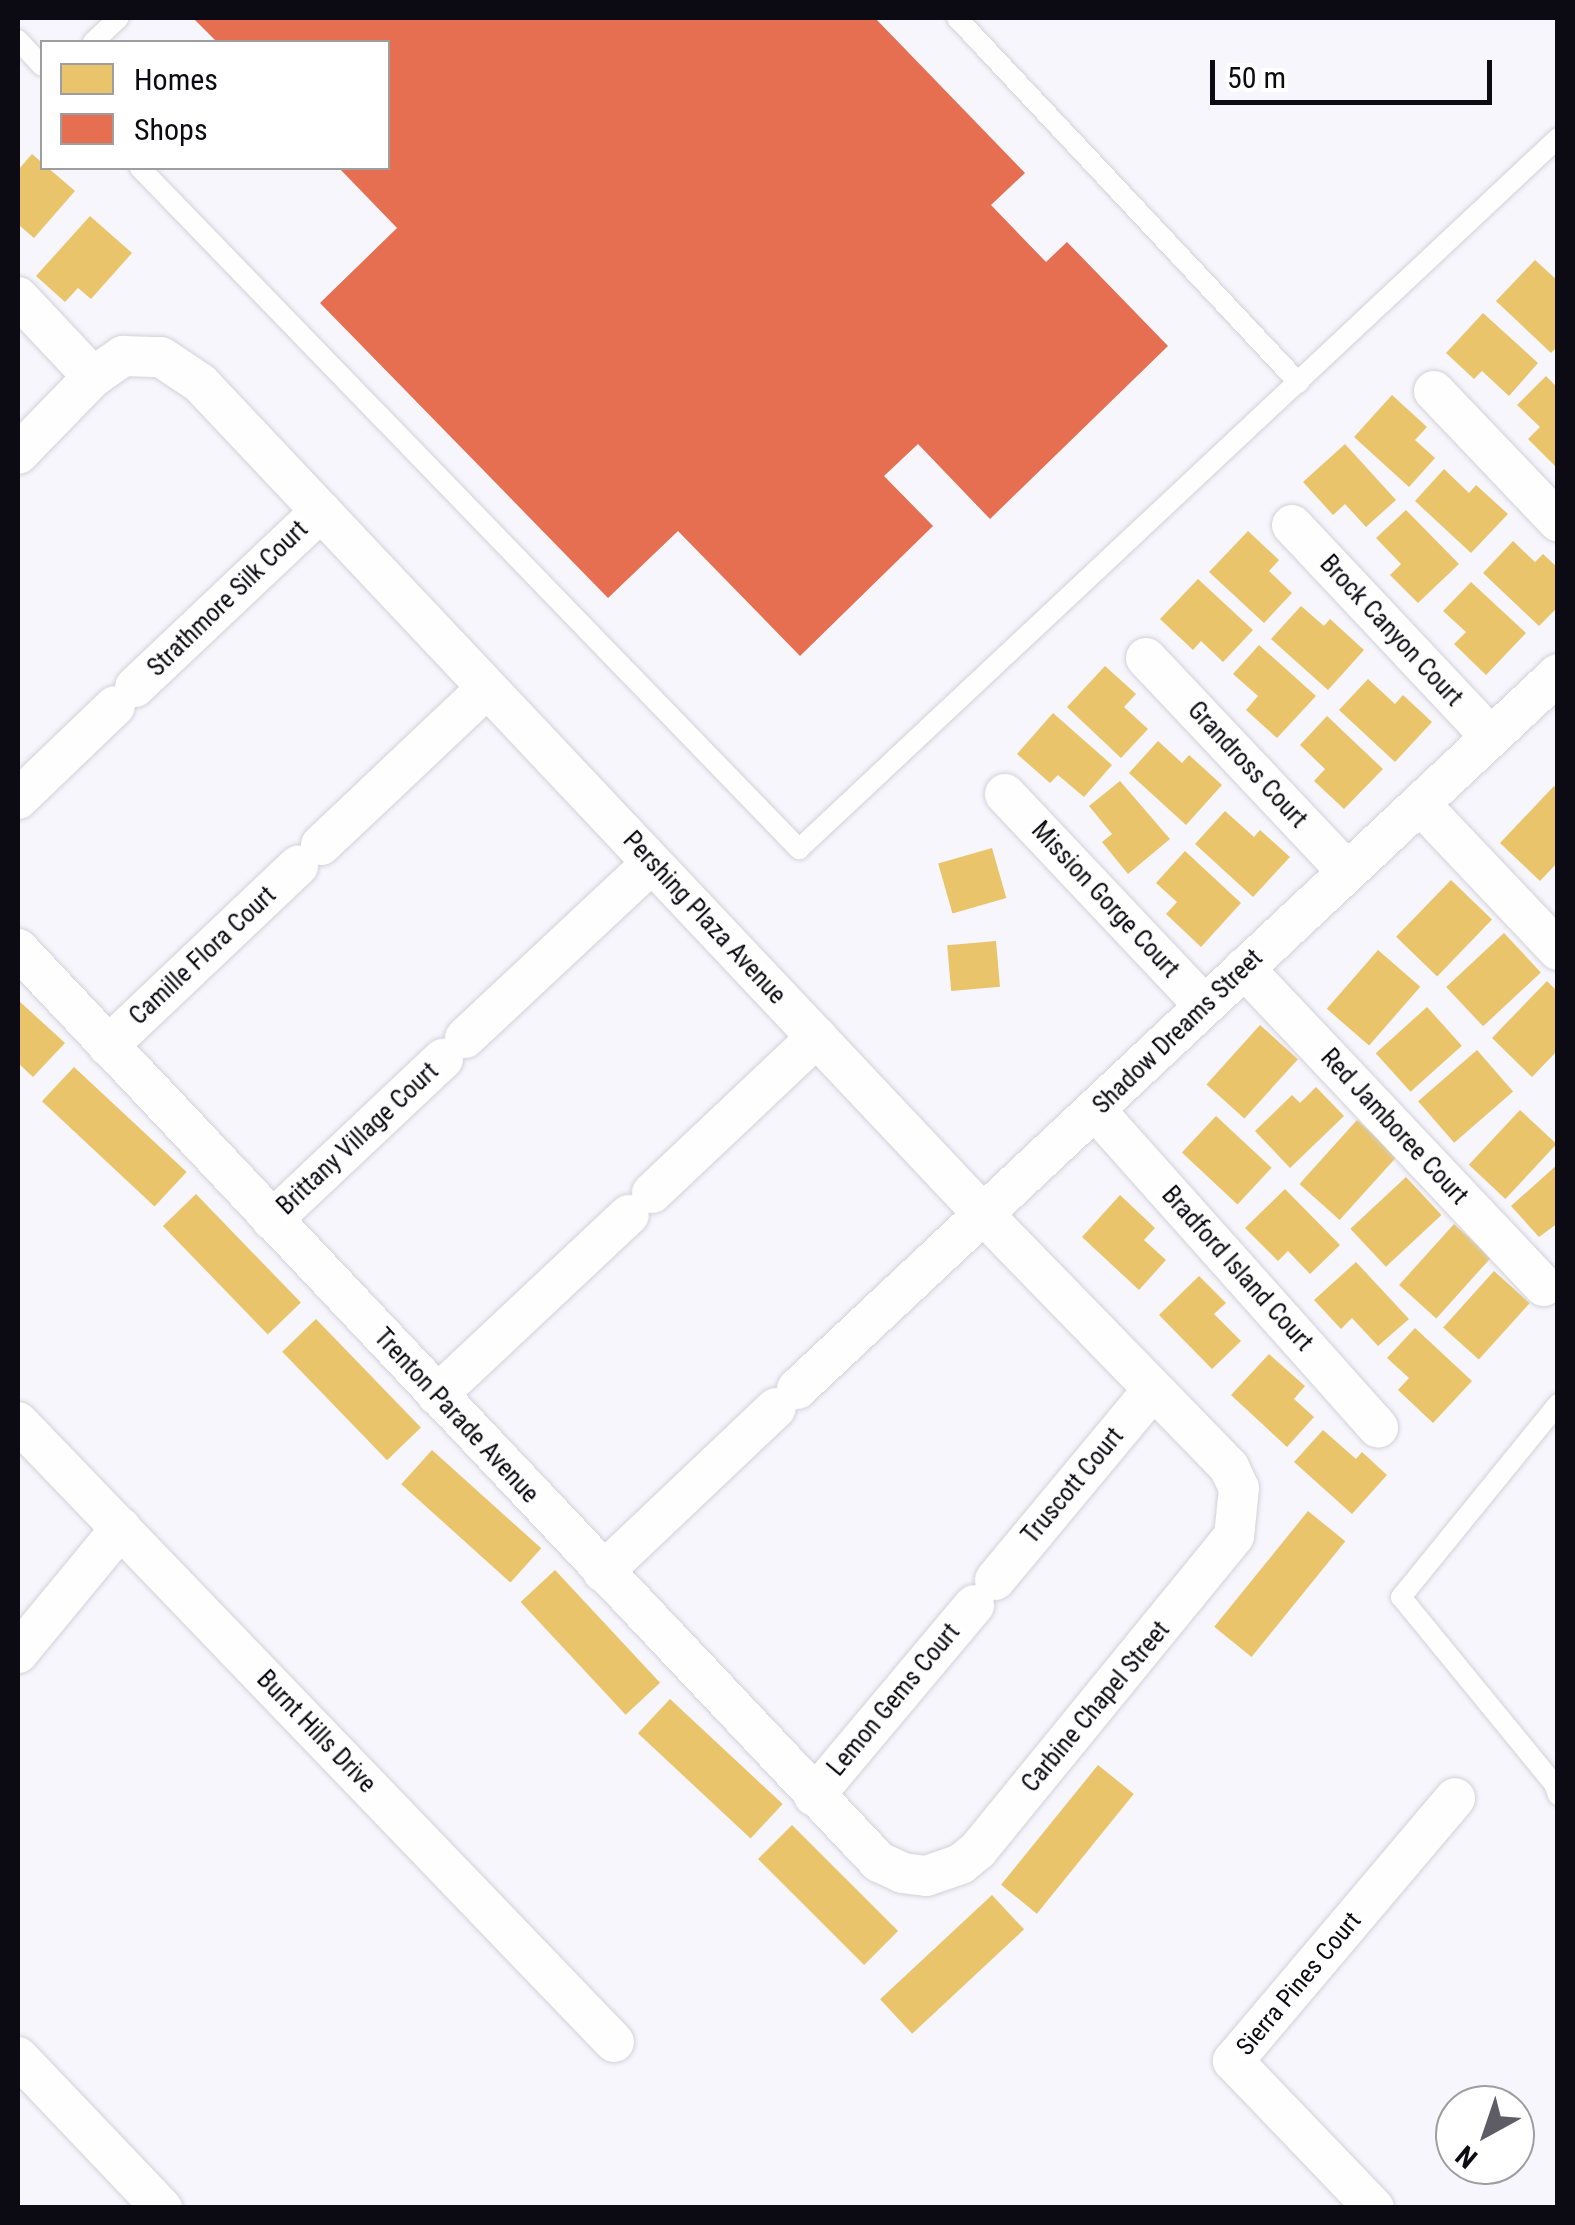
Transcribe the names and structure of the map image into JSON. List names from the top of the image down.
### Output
{
  "streets": {
    "street": [
      "Strathmore Silk Court",
      "Brock Canyon Court",
      "Grandross Court",
      "Mission Gorge Court",
      "Pershing Plaza Avenue",
      "Camille Flora Court",
      "Shadow Dreams Street",
      "Red Jamboree Court",
      "Brittany Village Court",
      "Bradford Island Court",
      "Trenton Parade Avenue",
      "Truscott Court",
      "Lemon Gems Court",
      "Carbine Chapel Street",
      "Burnt Hills Drive",
      "Sierra Pines Court"
    ]
  },
  "crossings": [
    ["Strathmore Silk Court", "Pershing Plaza Avenue"],
    ["Brock Canyon Court", "Shadow Dreams Street"],
    ["Grandross Court", "Shadow Dreams Street"],
    ["Mission Gorge Court", "Shadow Dreams Street"],
    ["Pershing Plaza Avenue", "Camille Flora Court"],
    ["Pershing Plaza Avenue", "Shadow Dreams Street"],
    ["Pershing Plaza Avenue", "Brittany Village Court"],
    ["Pershing Plaza Avenue", "Truscott Court"],
    ["Pershing Plaza Avenue", "Carbine Chapel Street"],
    ["Camille Flora Court", "Trenton Parade Avenue"],
    ["Shadow Dreams Street", "Red Jamboree Court"],
    ["Shadow Dreams Street", "Bradford Island Court"],
    ["Shadow Dreams Street", "Trenton Parade Avenue"],
    ["Brittany Village Court", "Trenton Parade Avenue"],
    ["Trenton Parade Avenue", "Lemon Gems Court"],
    ["Trenton Parade Avenue", "Carbine Chapel Street"],
    ["Truscott Court", "Lemon Gems Court"]
  ],
  "legend": ["Homes", "Shops"],
  "scale_bar": "50 m",
  "north": "bottom left"
}
